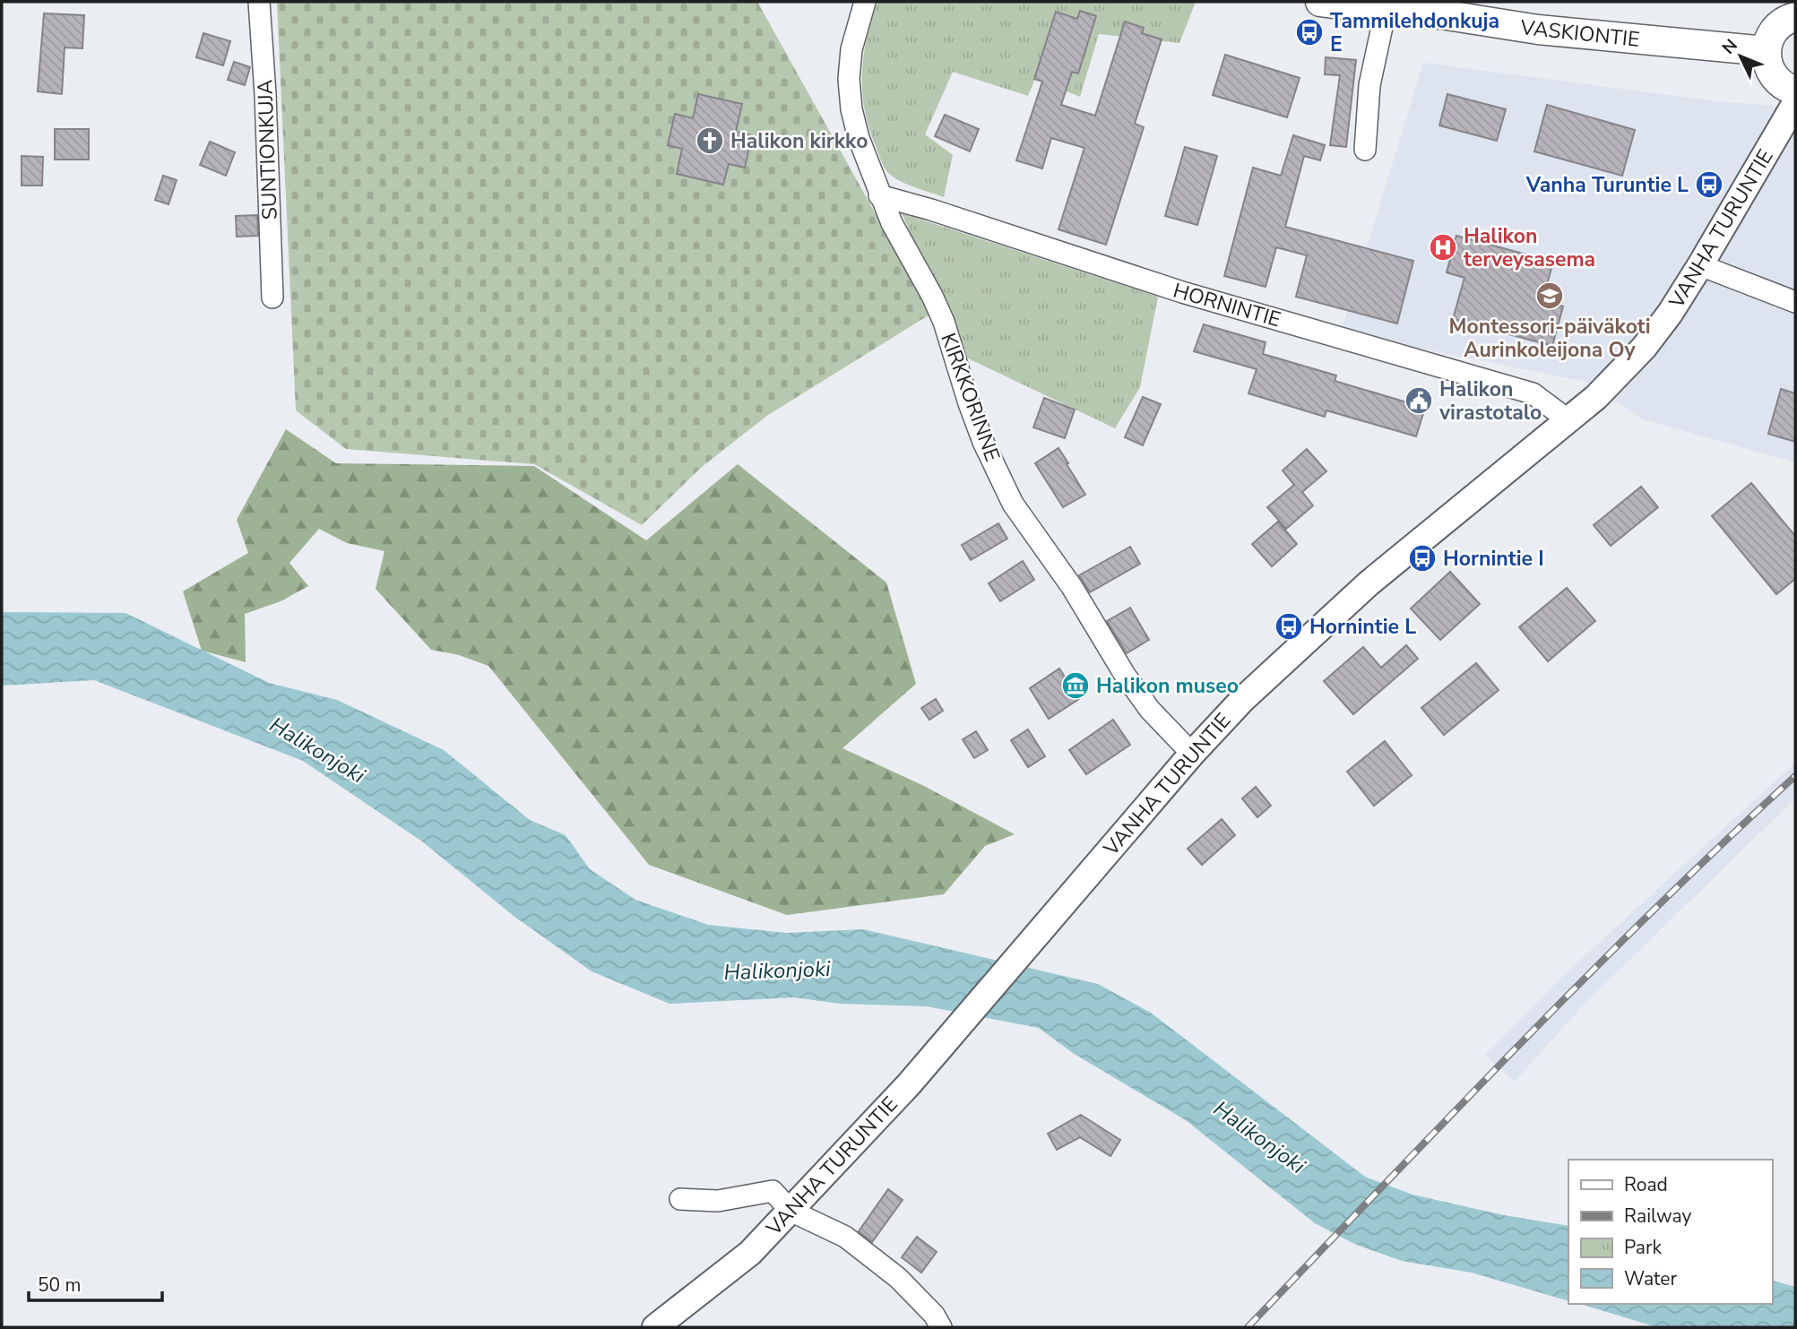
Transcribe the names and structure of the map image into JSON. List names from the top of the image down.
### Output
{
  "streets": {
    "main road": ["VASKIONTIE"],
    "street": [
      "SUNTIONKUJA",
      "VANHA TURUNTIE",
      "HORNINTIE",
      "KIRKKORINNE"
    ]
  },
  "crossings": [
    ["VANHA TURUNTIE", "HORNINTIE"],
    ["VANHA TURUNTIE", "KIRKKORINNE"],
    ["HORNINTIE", "KIRKKORINNE"]
  ],
  "water": ["Halikonjoki"],
  "places": {
    "bus stop": [
      "Tammilehdonkuja E",
      "Vanha Turuntie L",
      "Hornintie I",
      "Hornintie L"
    ],
    "church": ["Halikon kirkko"],
    "hospital": ["Halikon terveysasema"],
    "school or university": ["Montessori-päiväkoti Aurinkoleijona Oy"],
    "public building": ["Halikon virastotalo"],
    "museum": ["Halikon museo"]
  },
  "legend": [
    "Road",
    "Railway",
    "Park",
    "Water"
  ],
  "scale_bar": "50 m",
  "north": "top left"
}
